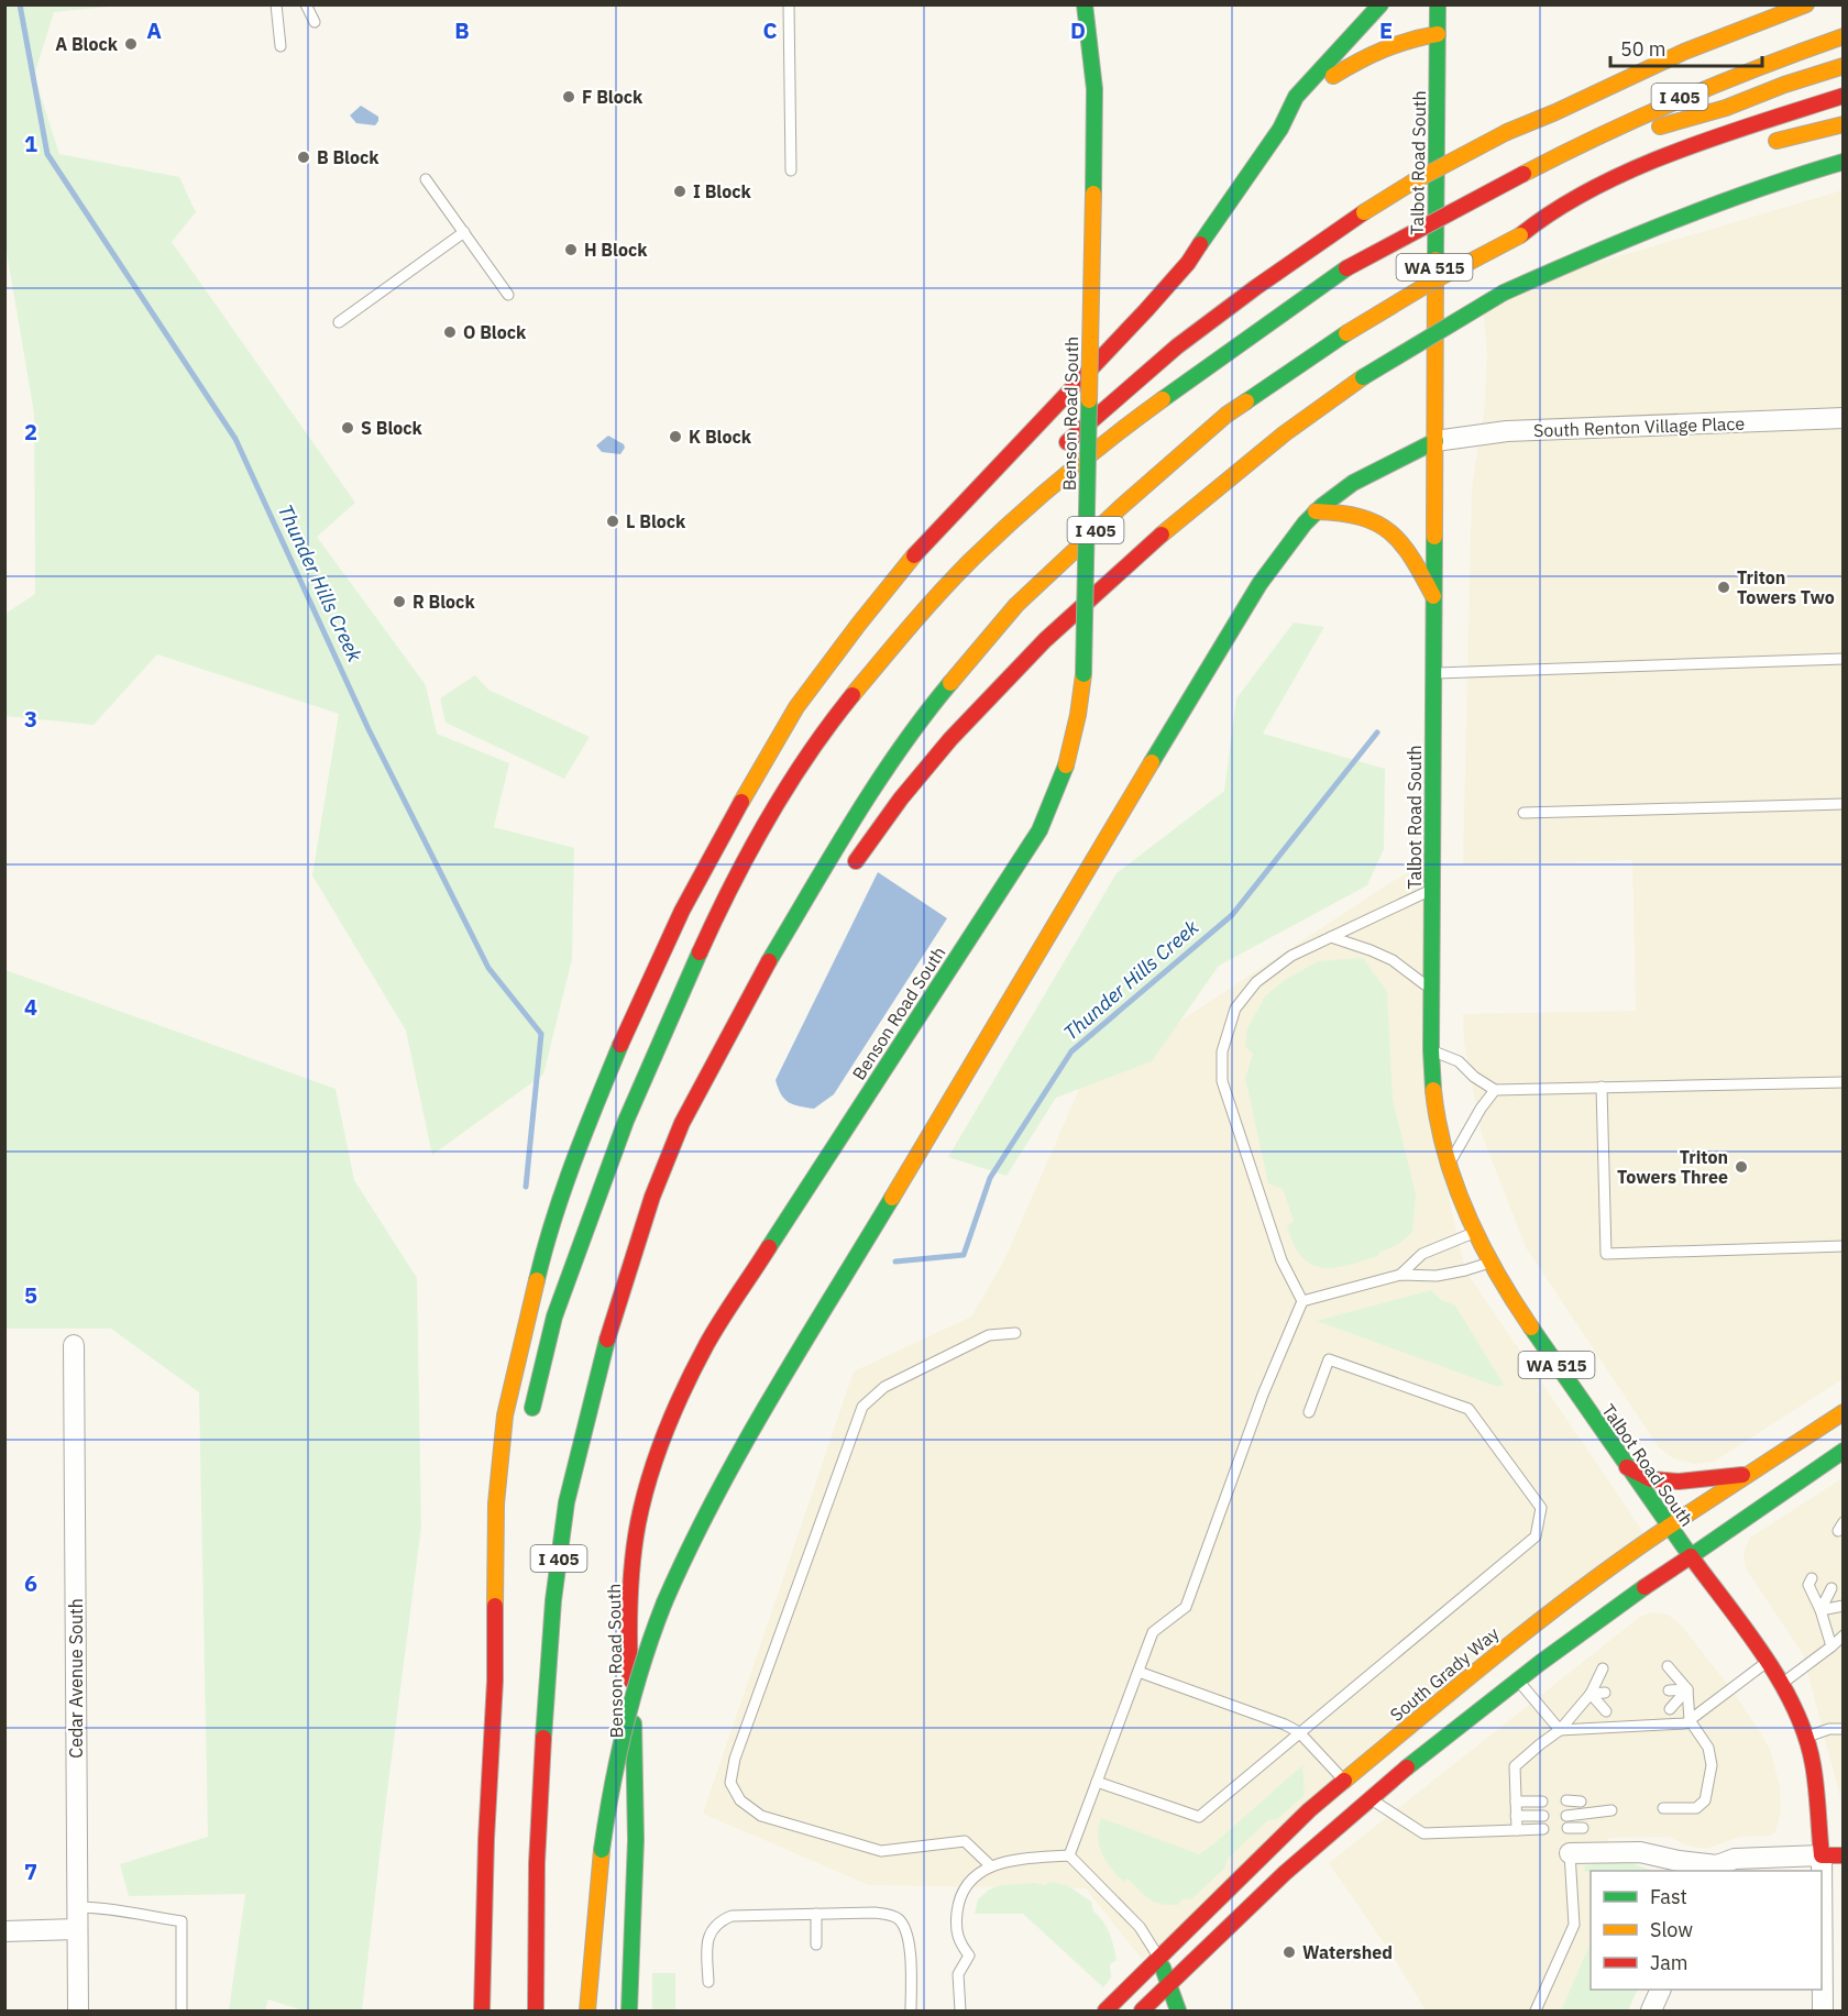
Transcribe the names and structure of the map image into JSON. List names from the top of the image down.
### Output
{
  "streets": {
    "main road": [
      "I 405",
      "Talbot Road South",
      "WA 515",
      "Benson Road South",
      "South Grady Way"
    ],
    "street": ["South Renton Village Place", "Cedar Avenue South"]
  },
  "crossings": [
    ["Talbot Road South", "South Renton Village Place"],
    ["Talbot Road South", "South Grady Way"]
  ],
  "water": ["Thunder Hills Creek"],
  "places": [
    "A Block",
    "F Block",
    "B Block",
    "I Block",
    "H Block",
    "O Block",
    "S Block",
    "K Block",
    "L Block",
    "Triton Towers Two",
    "R Block",
    "Triton Towers Three",
    "Watershed"
  ],
  "legend": ["Fast", "Slow", "Jam"],
  "scale_bar": "50 m",
  "grid": {
    "columns": [
      "A",
      "B",
      "C",
      "D",
      "E"
    ],
    "rows": [
      "1",
      "2",
      "3",
      "4",
      "5",
      "6",
      "7"
    ]
  }
}
